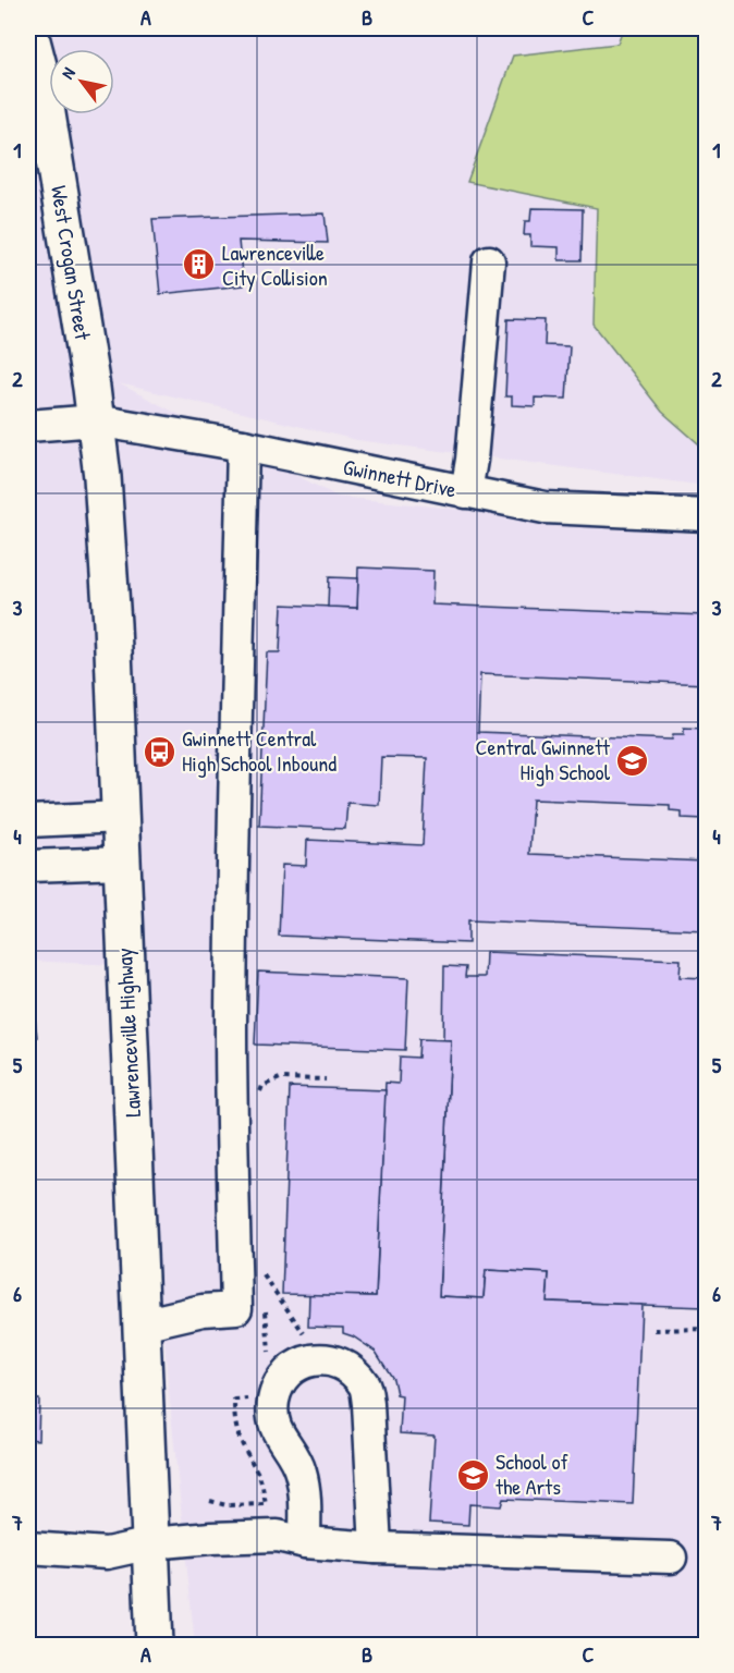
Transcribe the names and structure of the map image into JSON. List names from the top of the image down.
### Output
{
  "streets": {
    "main road": ["West Crogan Street", "Lawrenceville Highway"],
    "street": ["Gwinnett Drive"]
  },
  "crossings": [
    ["West Crogan Street", "Gwinnett Drive"],
    ["West Crogan Street", "Lawrenceville Highway"],
    ["Gwinnett Drive", "Lawrenceville Highway"]
  ],
  "places": {
    "building": ["Lawrenceville City Collision"],
    "bus stop": ["Gwinnett Central High School Inbound"],
    "school or university": ["Central Gwinnett High School", "School of the Arts"]
  },
  "north": "top left",
  "grid": {
    "columns": ["A", "B", "C"],
    "rows": [
      "1",
      "2",
      "3",
      "4",
      "5",
      "6",
      "7"
    ]
  }
}
